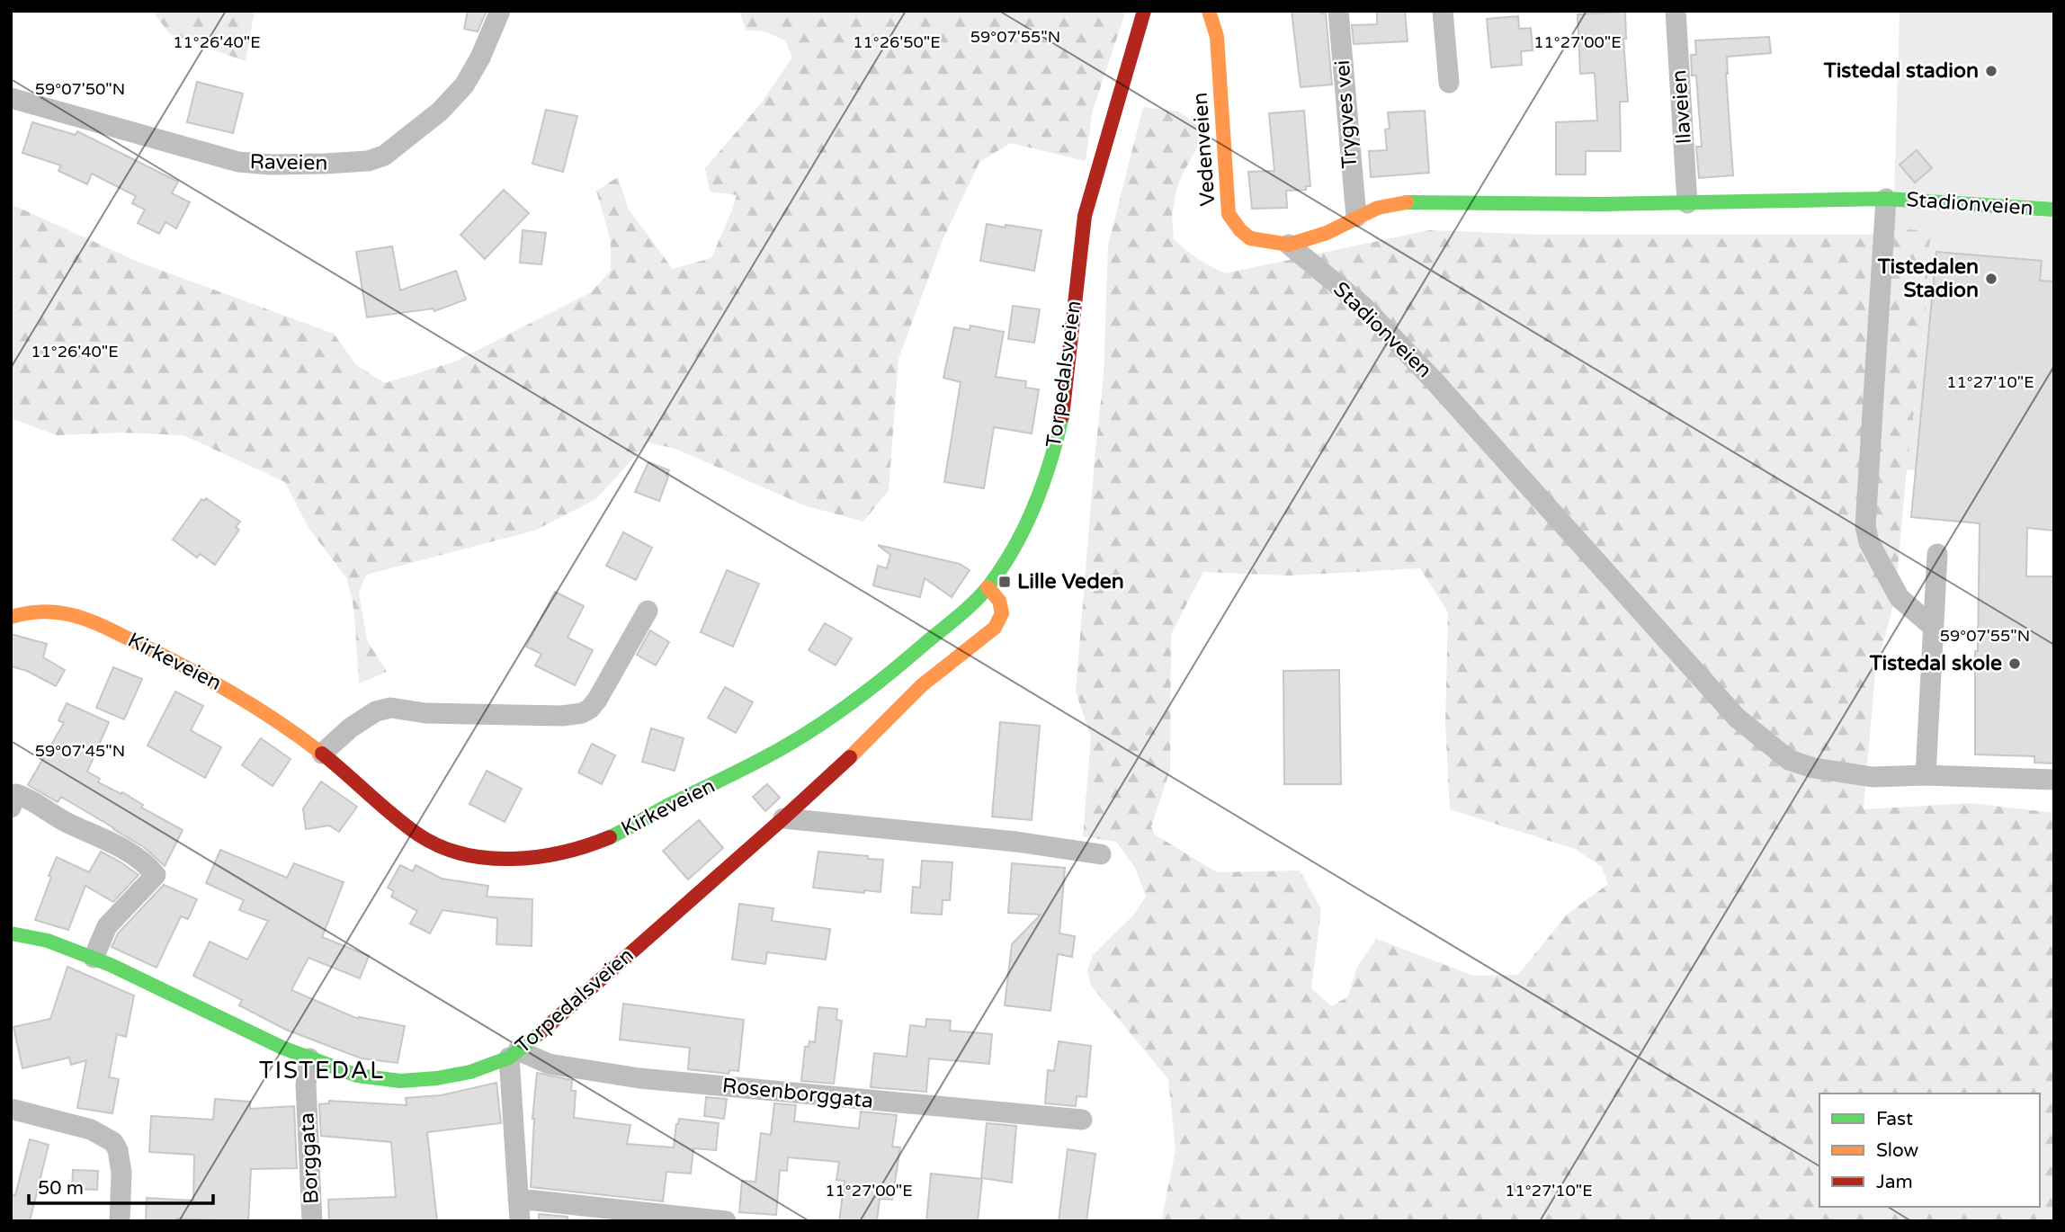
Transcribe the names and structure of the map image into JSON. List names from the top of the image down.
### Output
{
  "streets": {
    "street": [
      "Ilaveien",
      "Trygves vei",
      "Vedenveien",
      "Raveien",
      "Stadionveien",
      "Torpedalsveien",
      "Kirkeveien",
      "Rosenborggata",
      "Borggata"
    ]
  },
  "crossings": [
    ["Ilaveien", "Stadionveien"],
    ["Trygves vei", "Stadionveien"],
    ["Vedenveien", "Stadionveien"],
    ["Torpedalsveien", "Kirkeveien"],
    ["Torpedalsveien", "Rosenborggata"],
    ["Torpedalsveien", "Borggata"]
  ],
  "districts": ["TISTEDAL"],
  "places": {
    "other": ["Tistedal stadion", "Tistedalen Stadion", "Tistedal skole"],
    "transit": ["Lille Veden"]
  },
  "legend": ["Fast", "Slow", "Jam"],
  "scale_bar": "50 m",
  "coordinates": [
    "59°07'55\"N",
    "11°26'40\"E",
    "11°26'50\"E",
    "11°27'00\"E",
    "59°07'50\"N",
    "11°27'10\"E",
    "59°07'45\"N"
  ]
}
